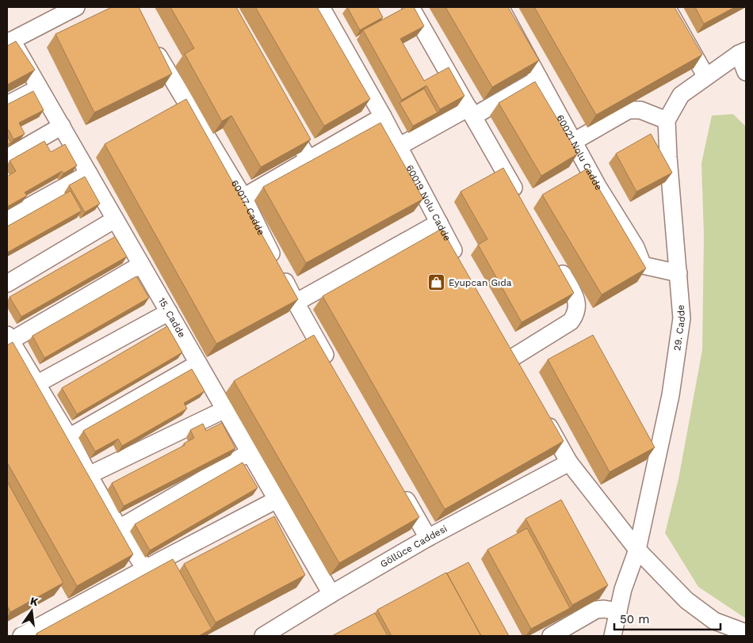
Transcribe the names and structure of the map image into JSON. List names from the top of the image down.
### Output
{
  "streets": {
    "street": [
      "60021 Nolu Cadde",
      "60019 Nolu Cadde",
      "60017. Cadde",
      "15. Cadde",
      "29. Cadde",
      "Göllüce Caddesi"
    ]
  },
  "crossings": [
    ["60021 Nolu Cadde", "29. Cadde"],
    ["15. Cadde", "Göllüce Caddesi"]
  ],
  "places": {
    "shop": ["Eyupcan Gıda"]
  },
  "scale_bar": "50 m",
  "north": "top"
}
